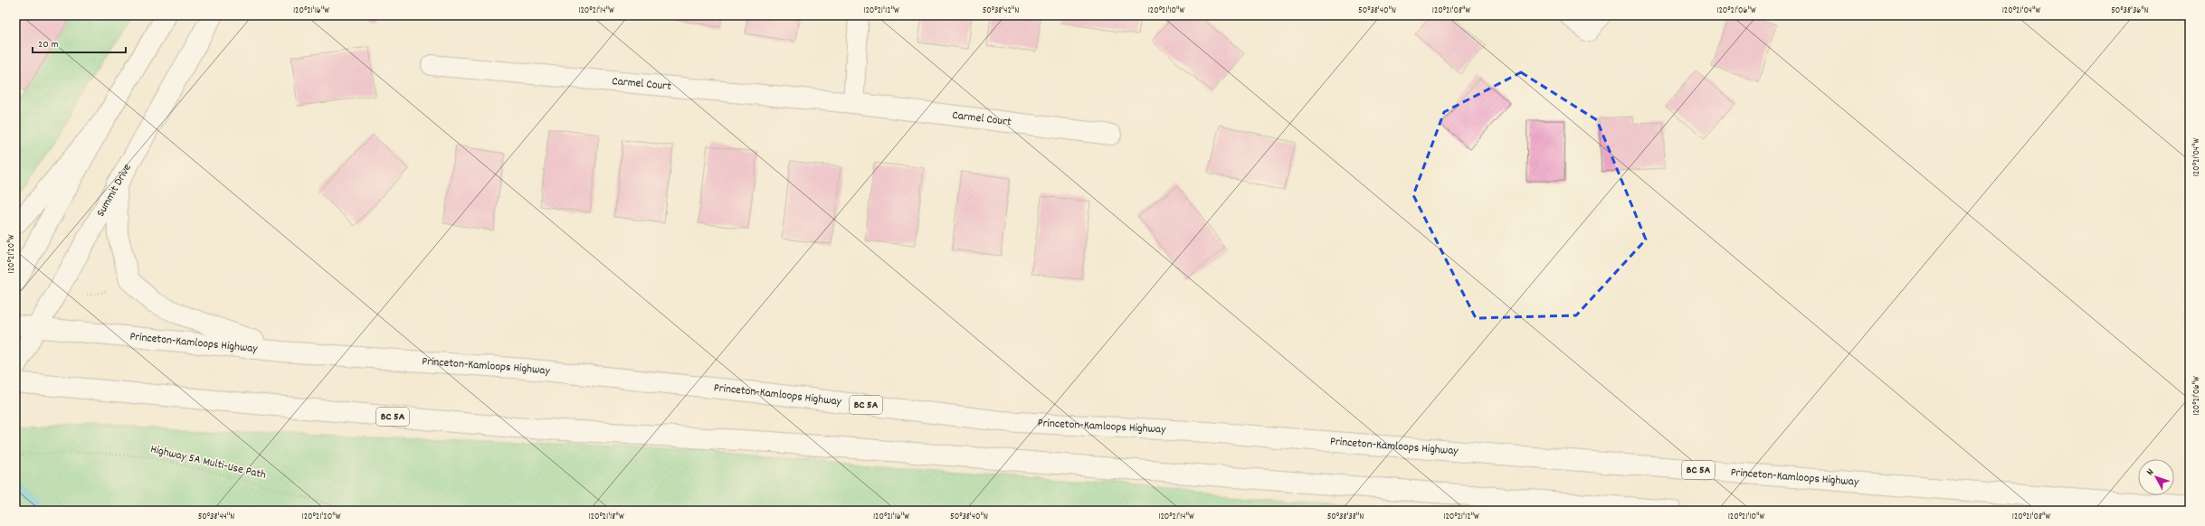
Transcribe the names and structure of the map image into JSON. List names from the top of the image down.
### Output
{
  "streets": {
    "main road": [
      "Carmel Court",
      "Summit Drive",
      "Princeton-Kamloops Highway",
      "BC 5A"
    ],
    "path": ["Highway 5A Multi-Use Path"]
  },
  "crossings": [
    ["Summit Drive", "Princeton-Kamloops Highway"]
  ],
  "scale_bar": "20 m",
  "north": "top left",
  "coordinates": [
    "120°21'16\"W",
    "120°21'14\"W",
    "120°21'12\"W",
    "50°38'42\"N",
    "120°21'10\"W",
    "50°38'40\"N",
    "120°21'08\"W",
    "120°21'06\"W",
    "120°21'04\"W",
    "50°38'36\"N",
    "120°21'20\"W",
    "50°38'44\"N",
    "120°21'18\"W",
    "50°38'38\"N"
  ]
}
